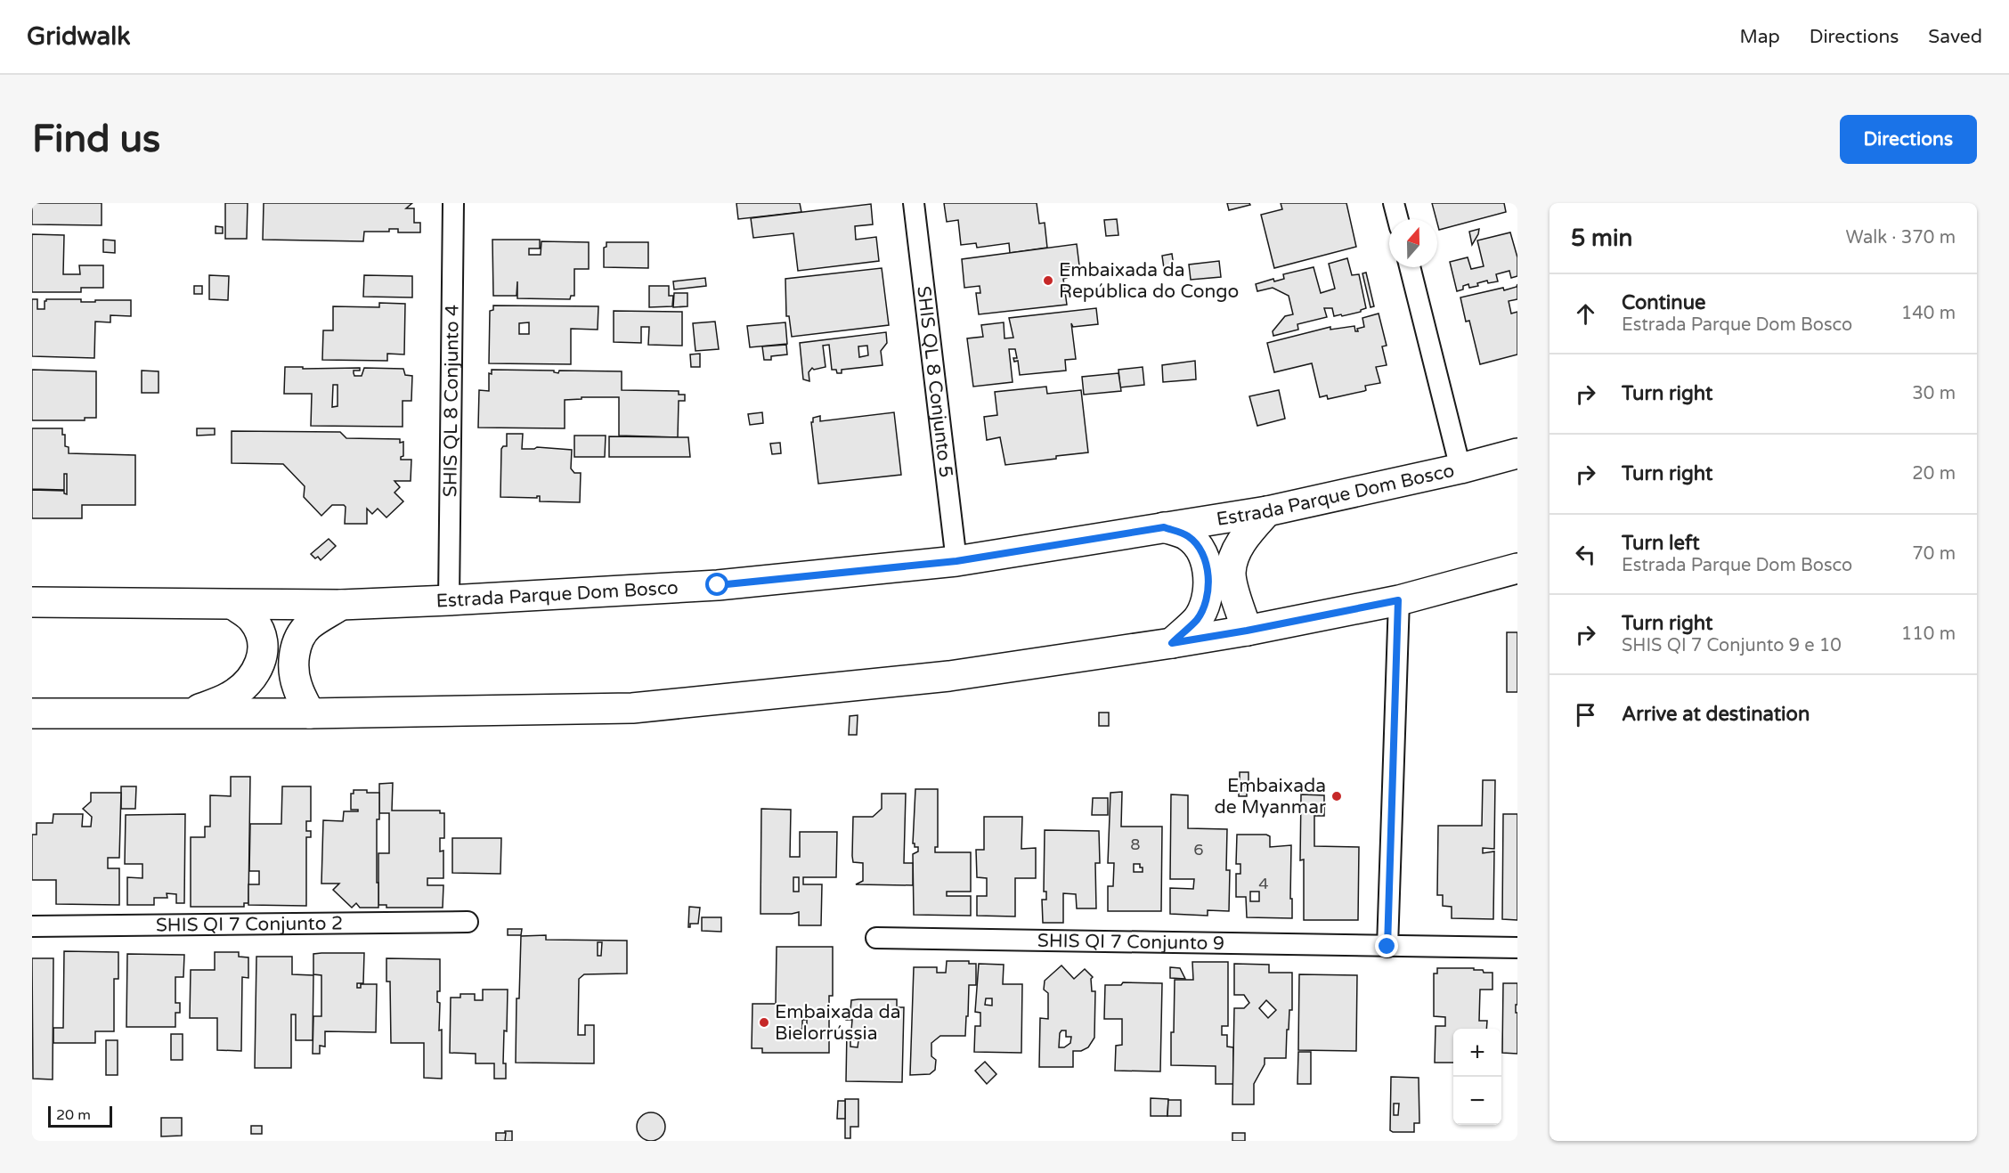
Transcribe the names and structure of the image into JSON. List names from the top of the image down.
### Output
{
  "streets": {
    "main road": ["Estrada Parque Dom Bosco"],
    "street": [
      "SHIS QL 8 Conjunto 5",
      "SHIS QL 8 Conjunto 4",
      "SHIS QI 7 Conjunto 2",
      "SHIS QI 7 Conjunto 9"
    ]
  },
  "crossings": [
    ["SHIS QL 8 Conjunto 5", "Estrada Parque Dom Bosco"],
    ["SHIS QL 8 Conjunto 4", "Estrada Parque Dom Bosco"]
  ],
  "places": ["Embaixada da República do Congo", "Embaixada de Myanmar", "Embaixada da Bielorrússia"],
  "house_numbers": ["8", "6", "4"],
  "scale_bar": "20 m",
  "north": "top",
  "page": {
    "header": "Gridwalk",
    "nav": ["Map", "Directions", "Saved"],
    "buttons": "Directions",
    "title": "Find us",
    "heading": ["5 min", "Walk · 370 m"],
    "list": [
      ["Continue", "Estrada Parque Dom Bosco", "140 m"],
      ["Turn right", "30 m"],
      ["Turn right", "20 m"],
      ["Turn left", "Estrada Parque Dom Bosco", "70 m"],
      ["Turn right", "SHIS QI 7 Conjunto 9 e 10", "110 m"],
      "Arrive at destination"
    ],
    "map_buttons": ["+", "−"],
    "scale": "20 m"
  }
}
